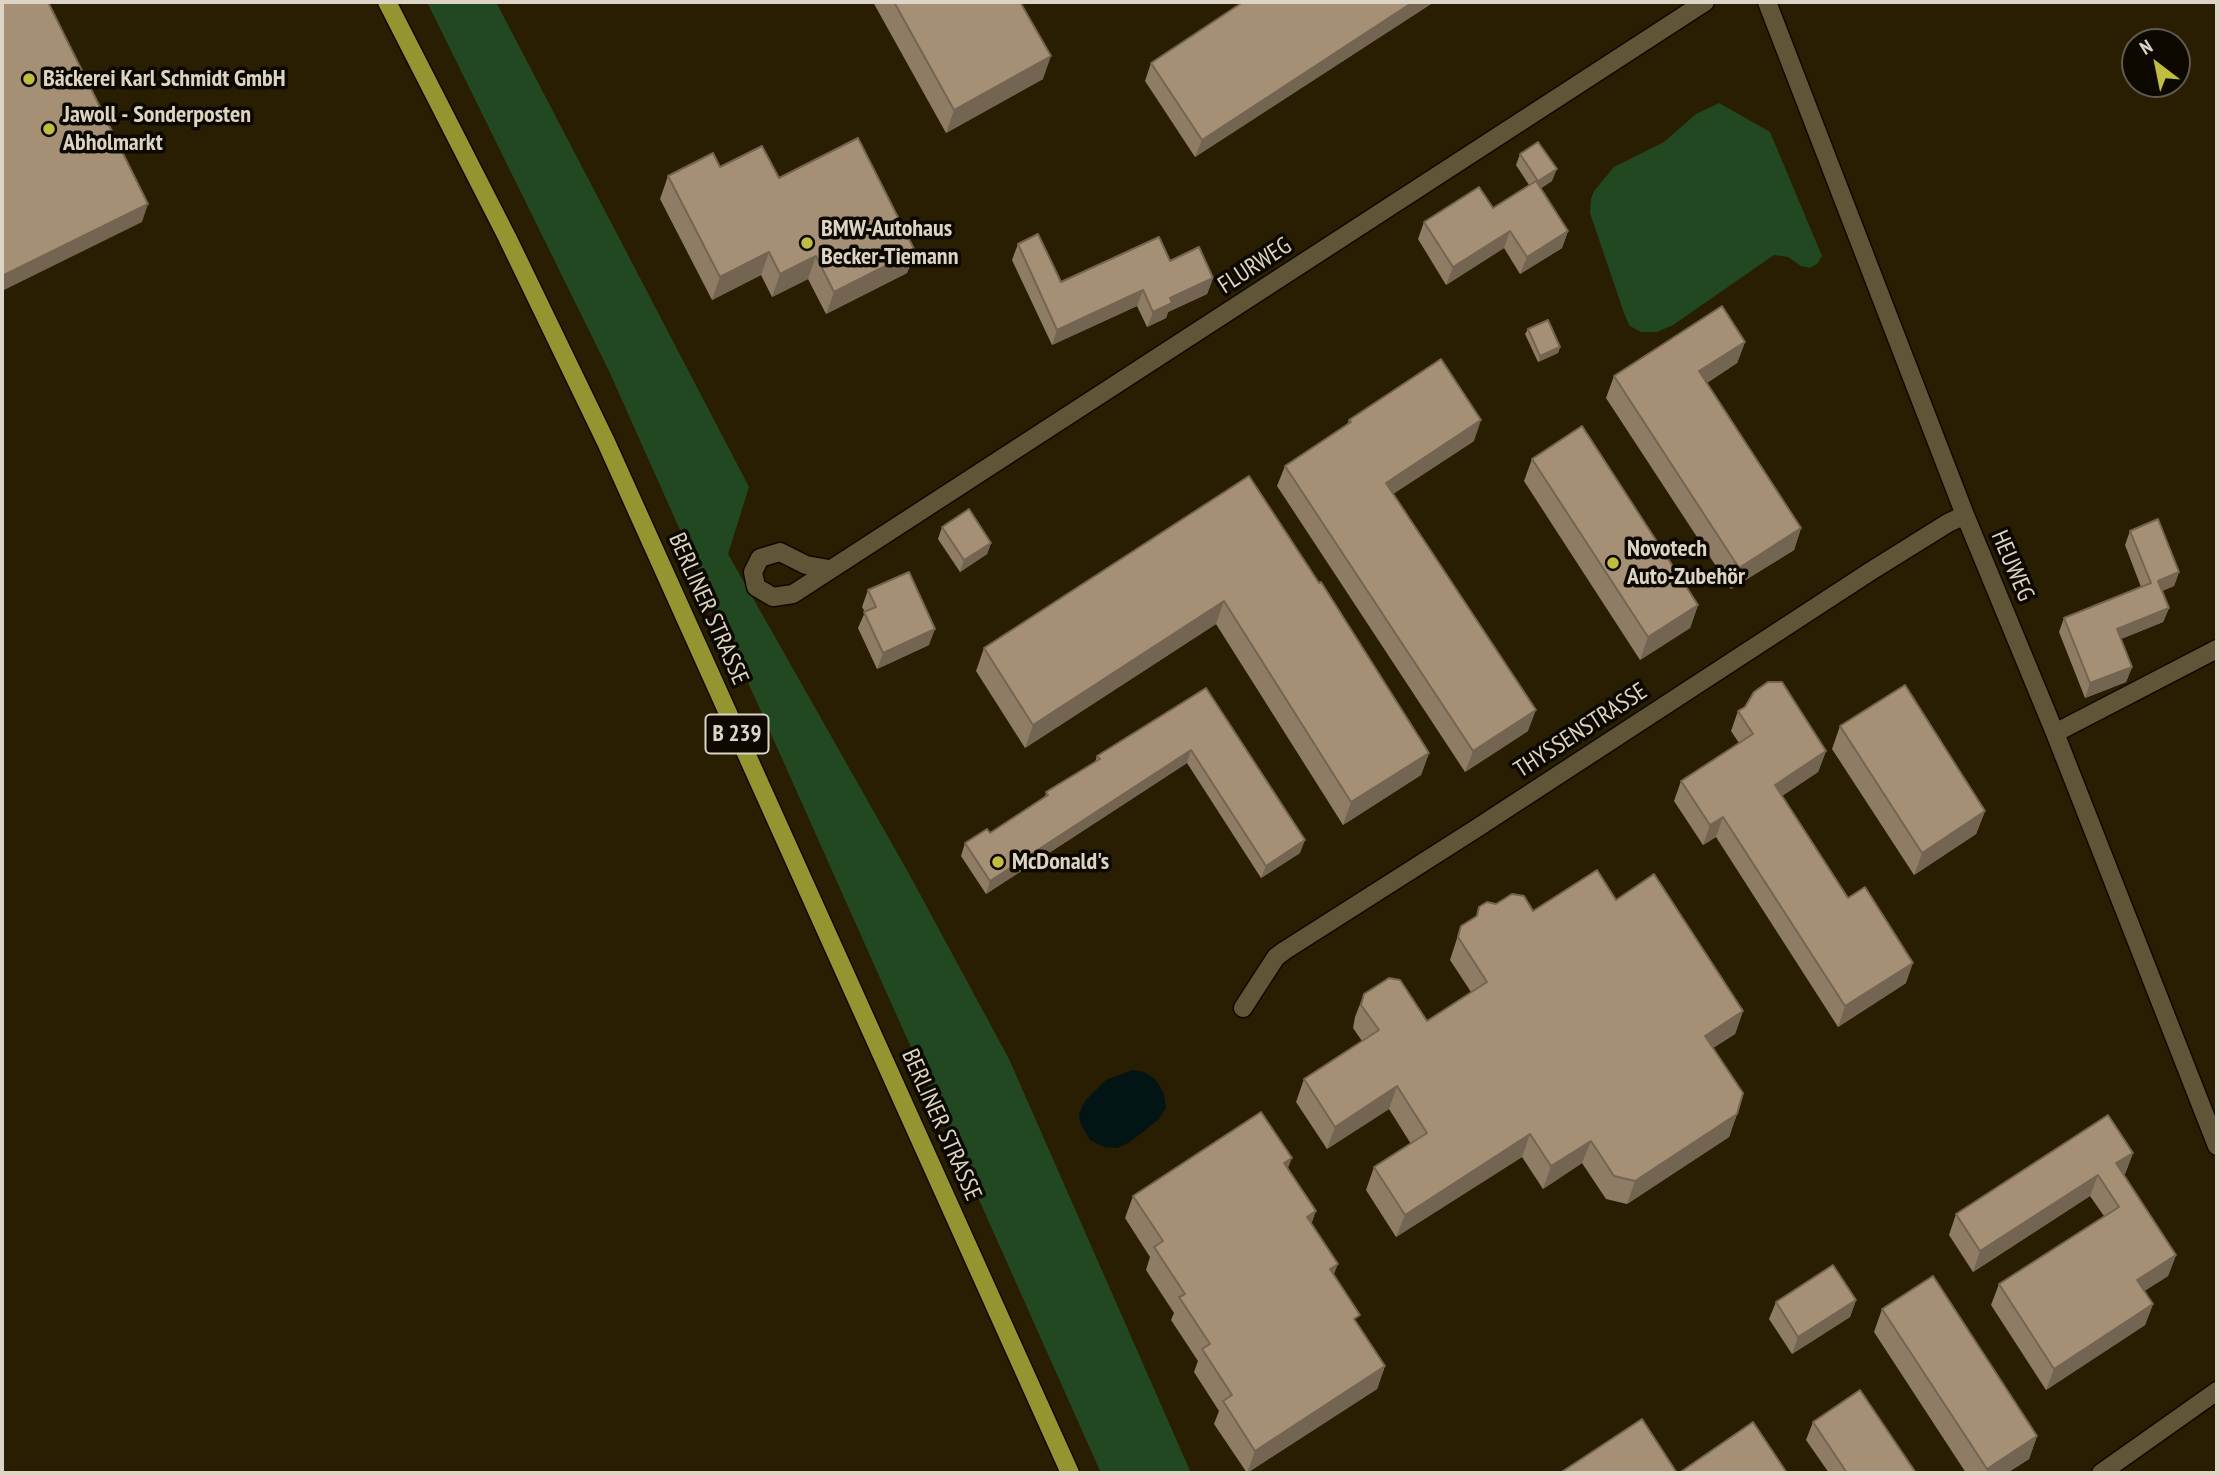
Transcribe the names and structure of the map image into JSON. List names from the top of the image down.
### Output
{
  "streets": {
    "main road": ["BERLINER STRASSE", "B 239"],
    "street": ["FLURWEG", "HEUWEG", "THYSSENSTRASSE"]
  },
  "crossings": [
    ["HEUWEG", "THYSSENSTRASSE"]
  ],
  "places": [
    "Bäckerei Karl Schmidt GmbH",
    "Jawoll - Sonderposten Abholmarkt",
    "BMW-Autohaus Becker-Tiemann",
    "Novotech Auto-Zubehör",
    "McDonald's"
  ],
  "north": "top left"
}
